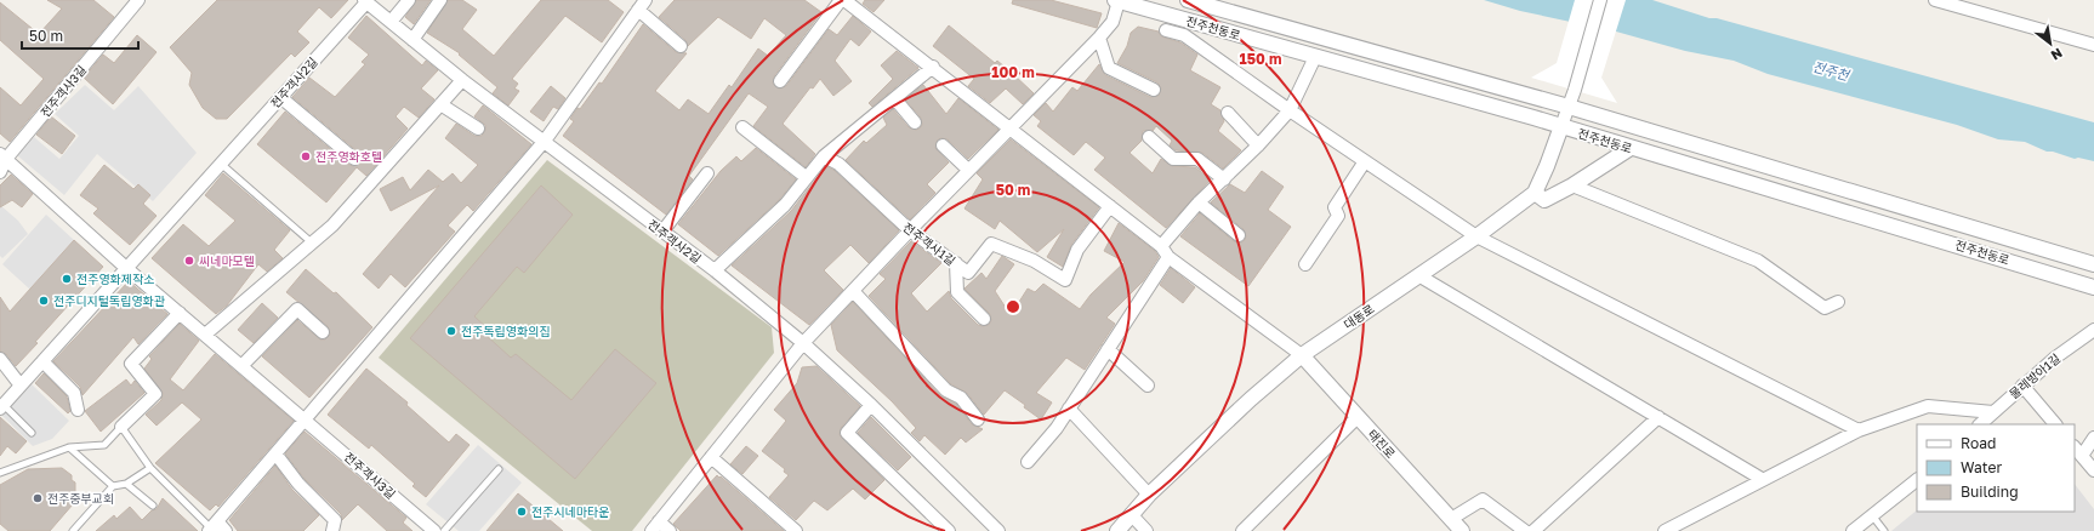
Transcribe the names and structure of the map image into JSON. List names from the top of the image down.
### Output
{
  "streets": {
    "street": [
      "전주천동로",
      "전주객사2길",
      "전주객사3길",
      "전주객사1길",
      "대동로",
      "물레방아1길",
      "태진로"
    ]
  },
  "crossings": [
    ["전주천동로", "대동로"],
    ["대동로", "태진로"]
  ],
  "water": ["전주천"],
  "places": [
    "전주영화호텔",
    "씨네마모텔",
    "전주영화제작소",
    "전주디지털독립영화관",
    "전주독립영화의집",
    "전주중부교회",
    "전주시네마타운"
  ],
  "legend": ["Road", "Water", "Building"],
  "scale_bar": "50 m",
  "north": "bottom right",
  "rings": ["150 m", "100 m", "50 m"]
}
